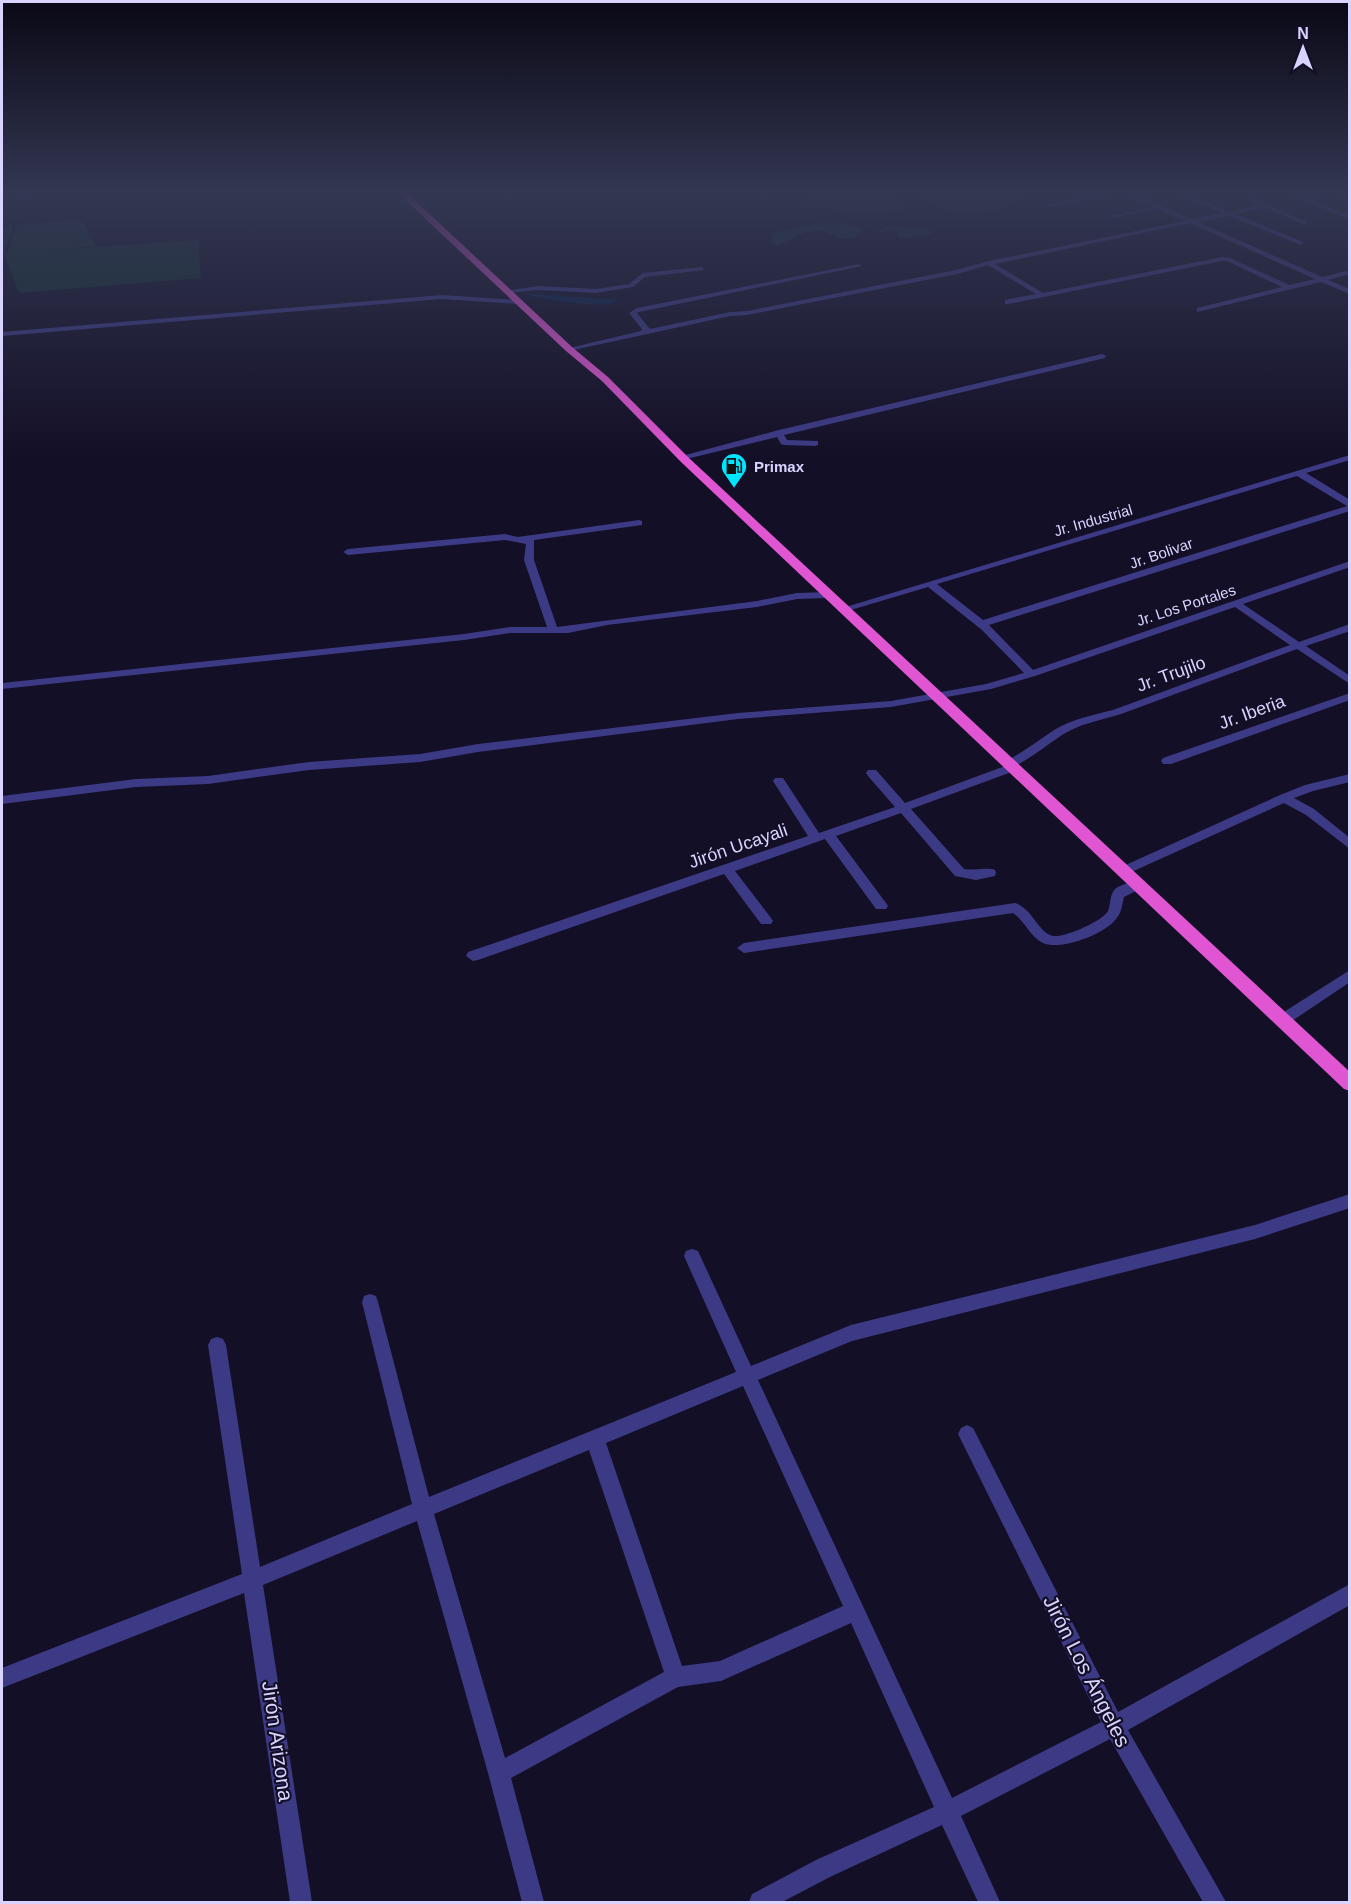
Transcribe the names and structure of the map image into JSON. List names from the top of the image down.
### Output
{
  "streets": {
    "street": [
      "Jr. Industrial",
      "Jr. Bolivar",
      "Jr. Los Portales",
      "Jr. Trujilo",
      "Jr. Iberia",
      "Jirón Ucayali",
      "Jirón Los Ángeles",
      "Jirón Arizona"
    ]
  },
  "crossings": [
    ["Jr. Trujilo", "Jirón Ucayali"]
  ],
  "places": {
    "fuel station": ["Primax"]
  },
  "north": "top"
}
